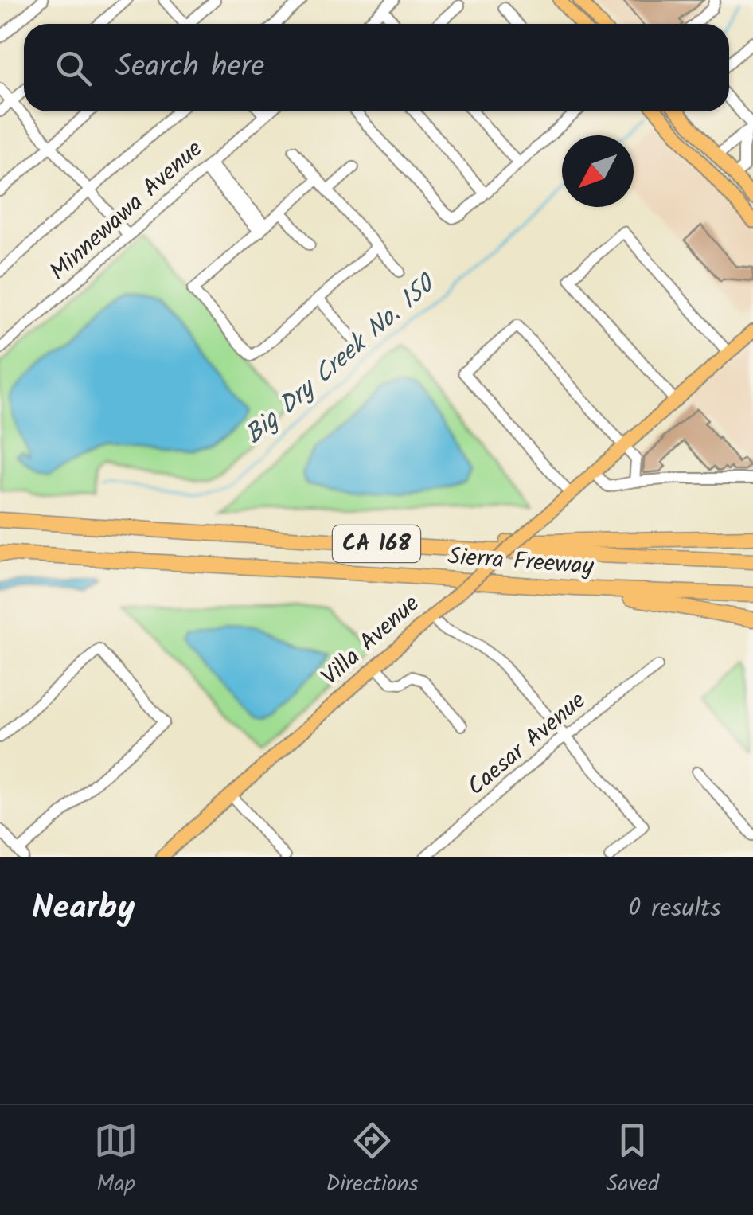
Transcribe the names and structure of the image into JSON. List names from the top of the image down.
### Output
{
  "streets": {
    "highway": ["CA 168", "Sierra Freeway"],
    "main road": ["Villa Avenue"],
    "street": ["Minnewawa Avenue", "Caesar Avenue"]
  },
  "water": ["Big Dry Creek No. 150"],
  "north": "bottom left",
  "page": {
    "search": "Search here",
    "heading": ["Nearby", "0 results"],
    "nav": ["Map", "Directions", "Saved"]
  }
}
